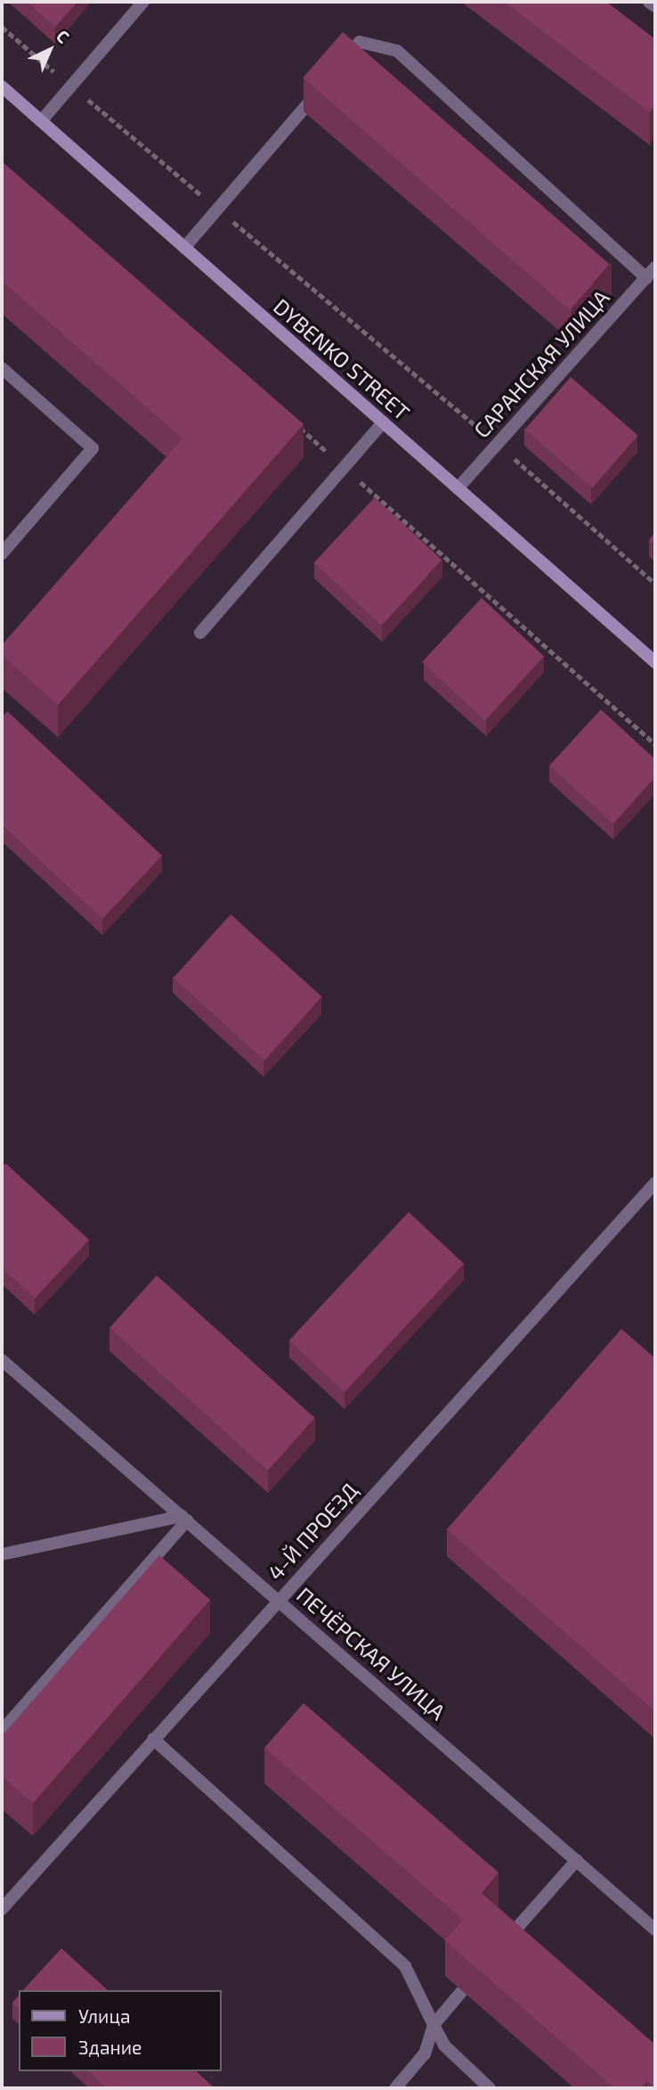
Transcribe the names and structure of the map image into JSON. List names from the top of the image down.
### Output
{
  "streets": {
    "main road": ["DYBENKO STREET"],
    "street": ["САРАНСКАЯ УЛИЦА", "4-Й ПРОЕЗД", "ПЕЧЁРСКАЯ УЛИЦА"]
  },
  "crossings": [
    ["DYBENKO STREET", "САРАНСКАЯ УЛИЦА"],
    ["4-Й ПРОЕЗД", "ПЕЧЁРСКАЯ УЛИЦА"]
  ],
  "legend": ["Улица", "Здание"],
  "north": "top right"
}
